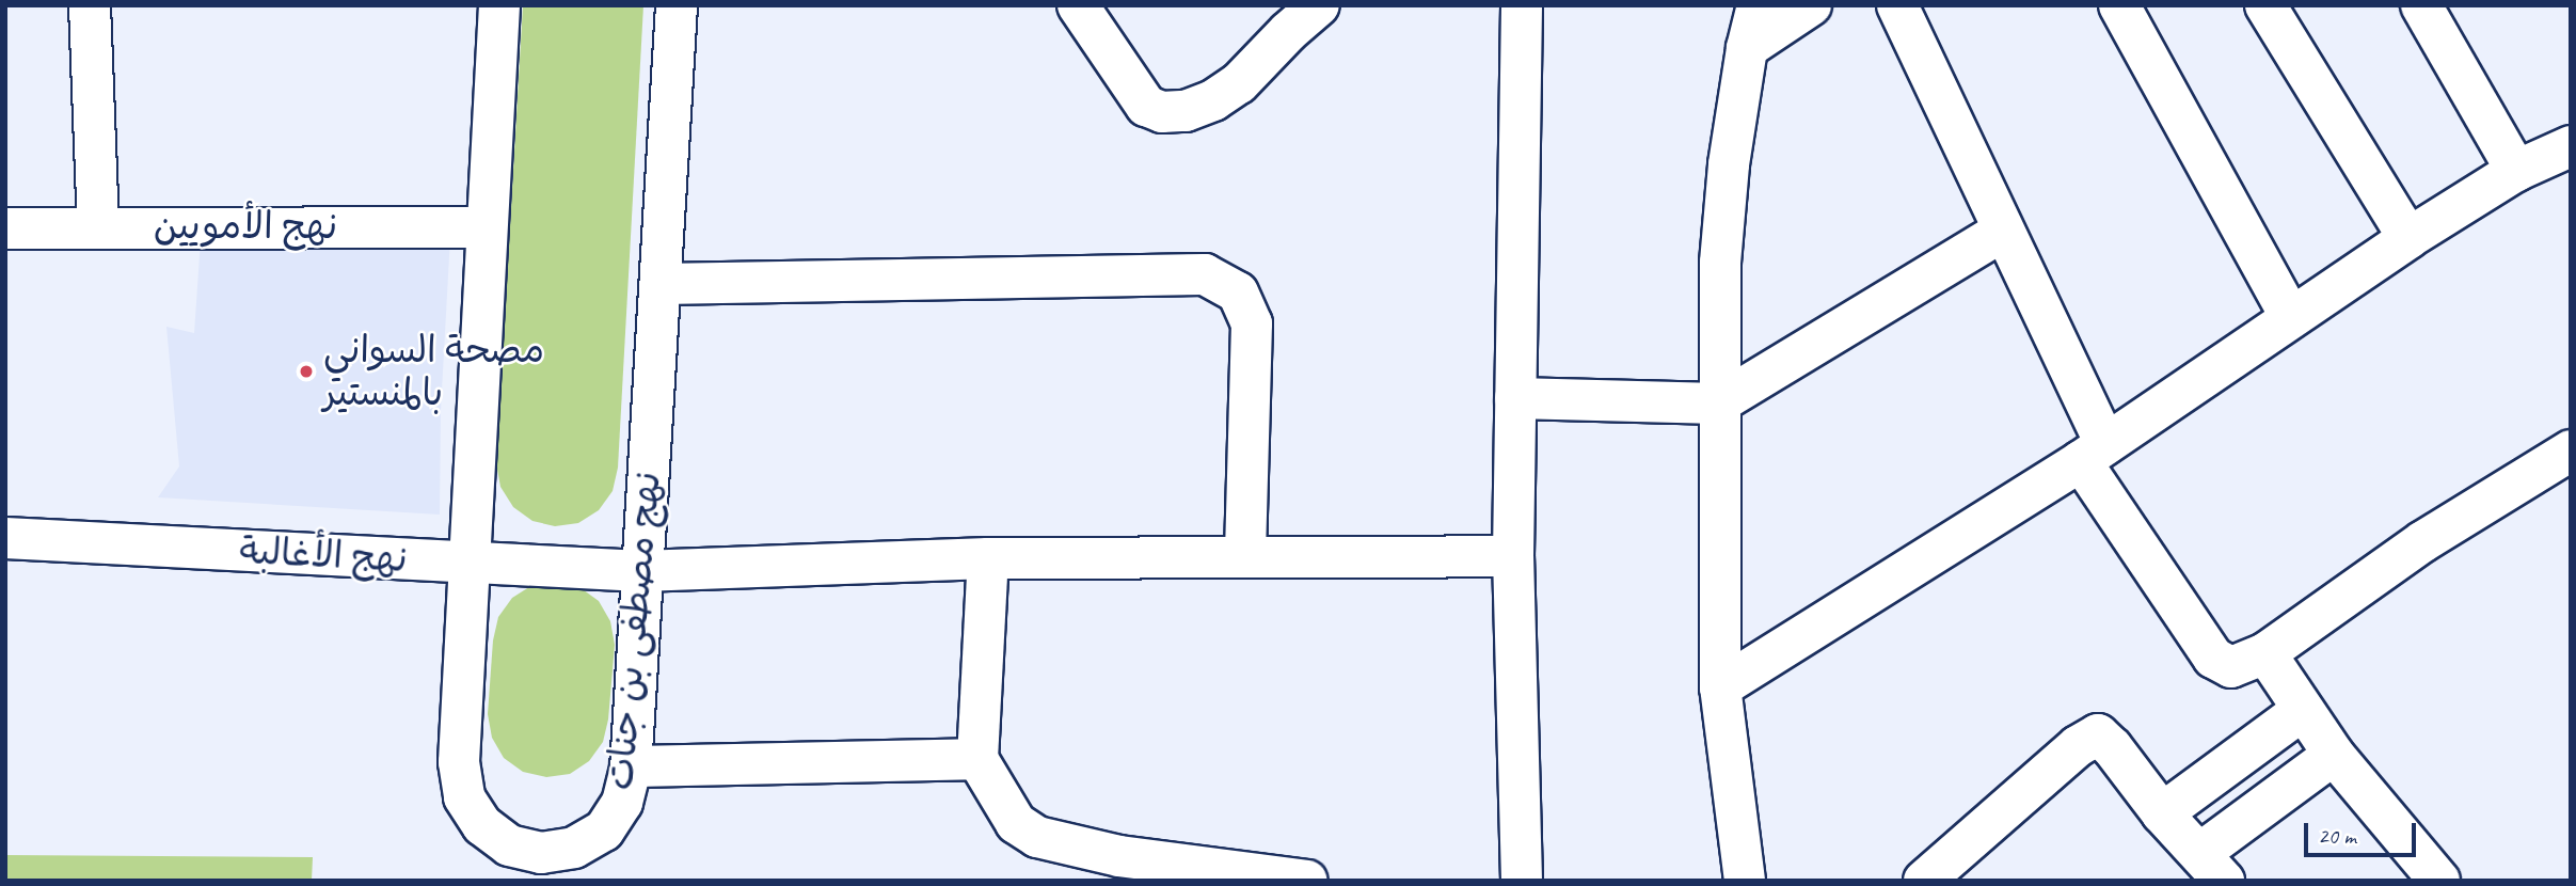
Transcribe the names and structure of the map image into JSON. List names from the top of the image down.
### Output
{
  "streets": {
    "street": ["نهج الأمويين", "نهج الأغالبة", "نهج مصطفى بن جنات"]
  },
  "crossings": [
    ["نهج الأمويين", "نهج مصطفى بن جنات"],
    ["نهج الأغالبة", "نهج مصطفى بن جنات"]
  ],
  "places": ["مصحة السواني بالمنستير"],
  "scale_bar": "20 m"
}
